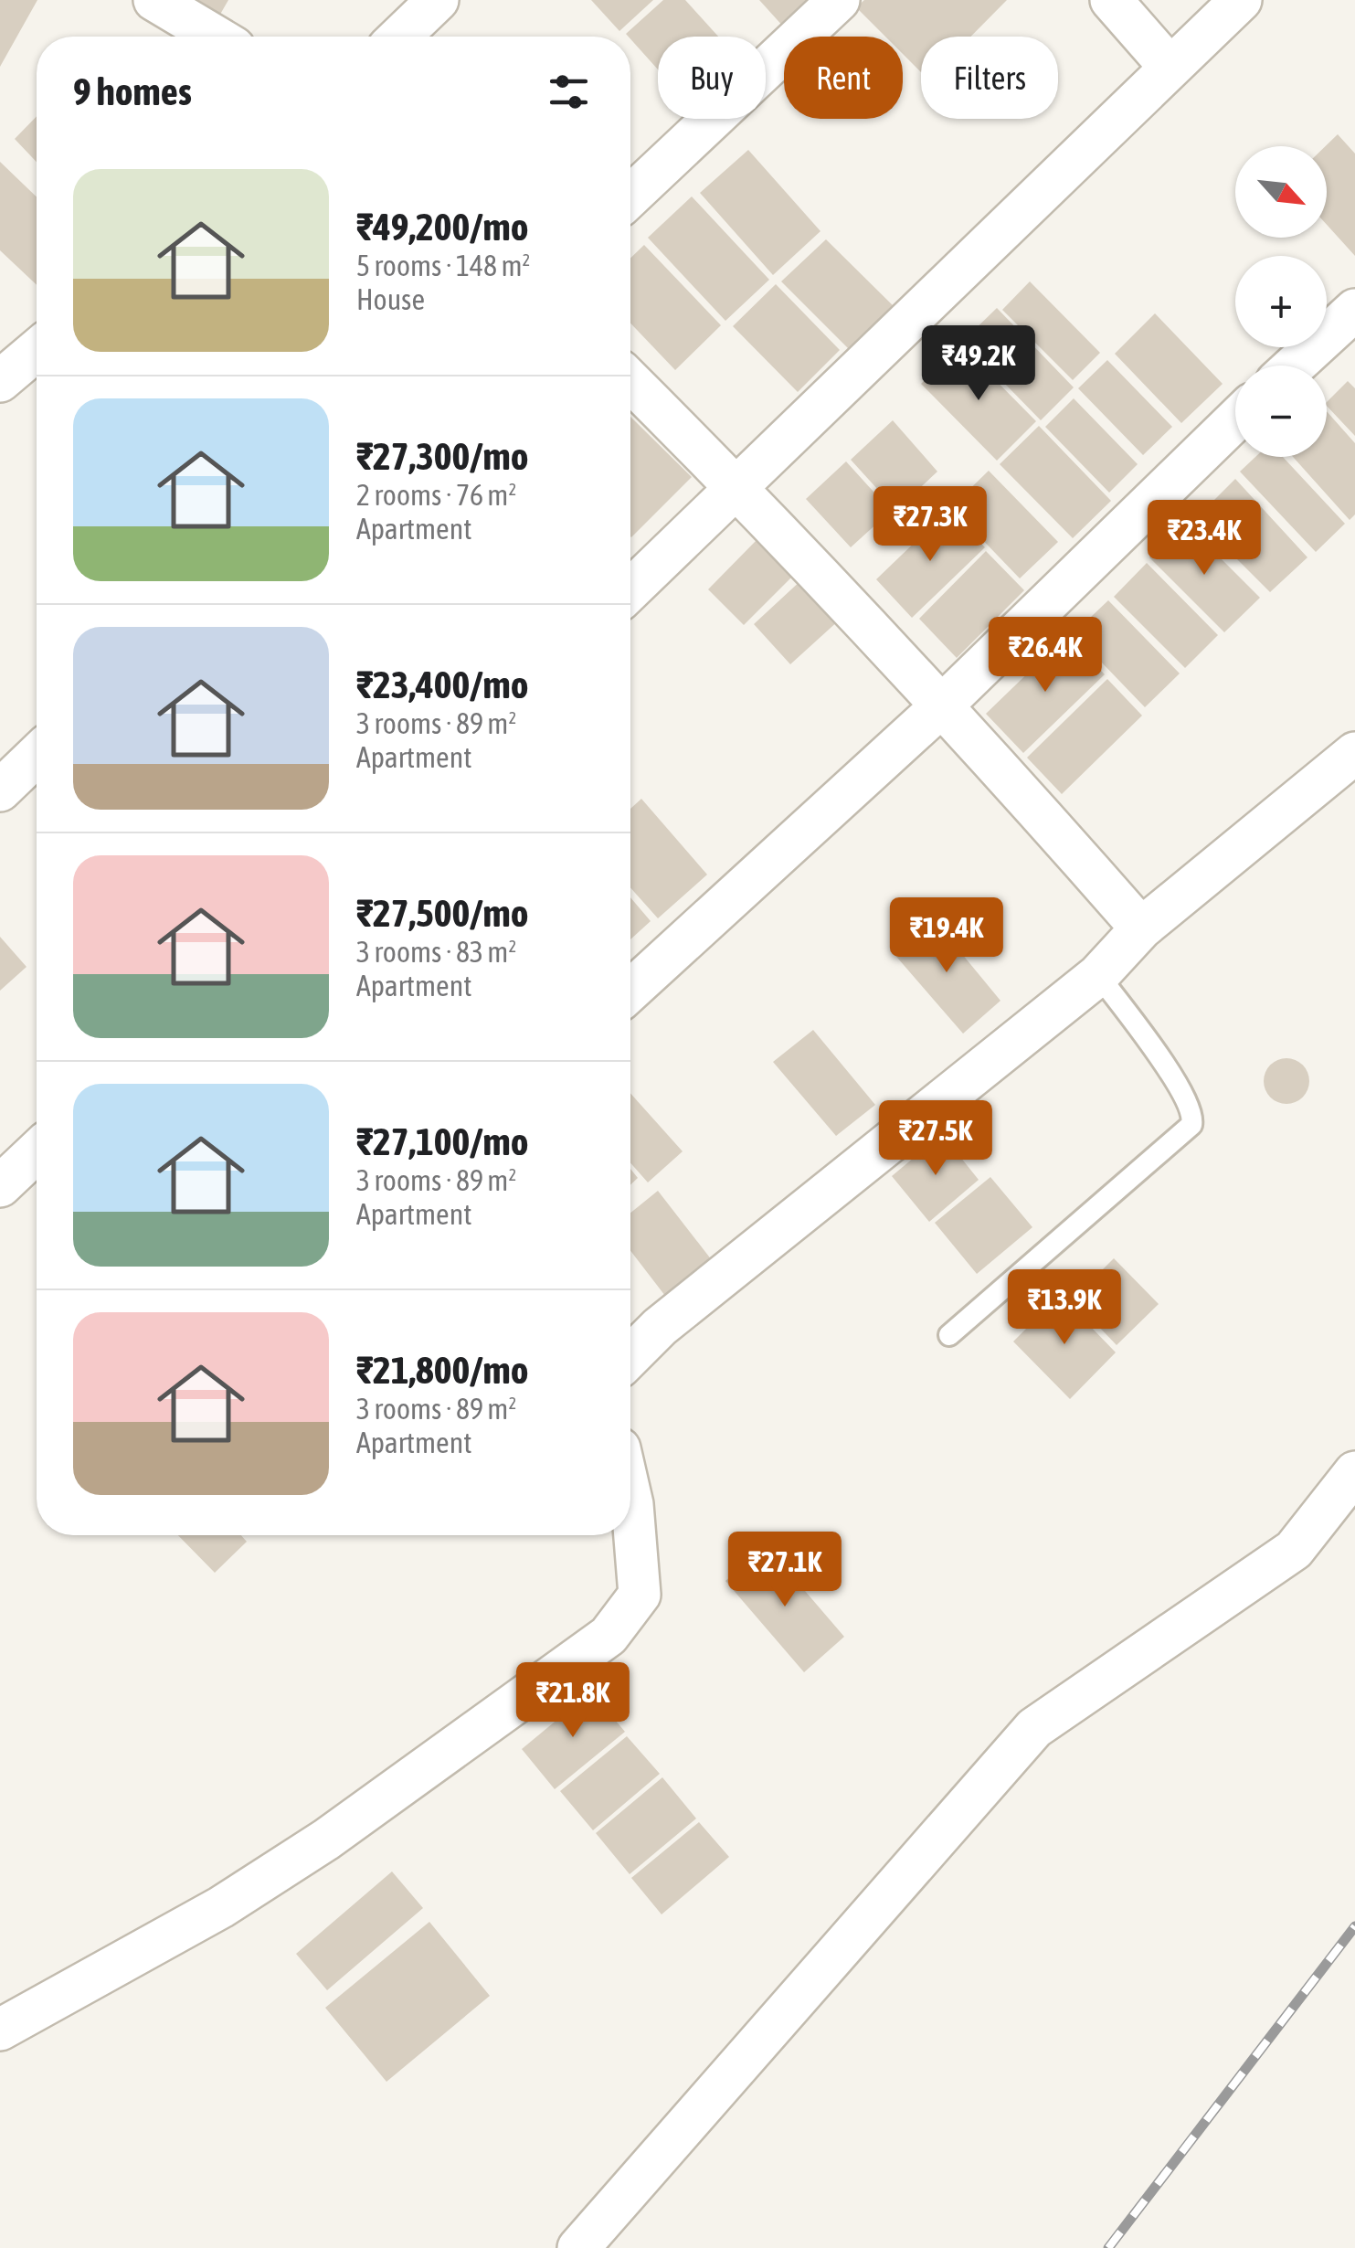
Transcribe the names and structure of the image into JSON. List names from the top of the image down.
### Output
{
  "north": "bottom right",
  "page": {
    "chip": ["Buy", "Rent", "Filters"],
    "heading": "9 homes",
    "map_buttons": ["+", "−"],
    "list": [
      {
        "name": "₹49,200/mo",
        "note": "5 rooms · 148 m² · House"
      },
      {
        "name": "₹27,300/mo",
        "note": "2 rooms · 76 m² · Apartment"
      },
      {
        "name": "₹23,400/mo",
        "note": "3 rooms · 89 m² · Apartment"
      },
      {
        "name": "₹27,500/mo",
        "note": "3 rooms · 83 m² · Apartment"
      },
      {
        "name": "₹27,100/mo",
        "note": "3 rooms · 89 m² · Apartment"
      },
      {
        "name": "₹21,800/mo",
        "note": "3 rooms · 89 m² · Apartment"
      }
    ],
    "price": [
      "₹49.2K",
      "₹27.3K",
      "₹23.4K",
      "₹26.4K",
      "₹19.4K",
      "₹27.5K",
      "₹13.9K",
      "₹27.1K",
      "₹21.8K"
    ]
  }
}
